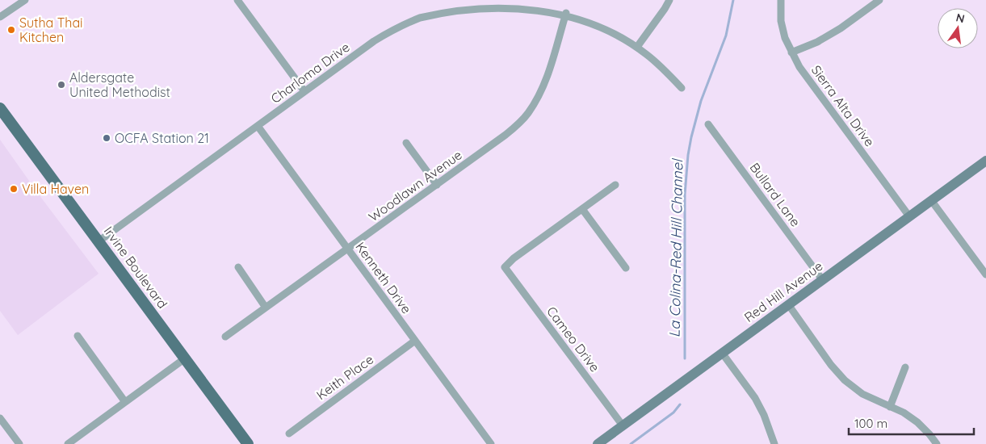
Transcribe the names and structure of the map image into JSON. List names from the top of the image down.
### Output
{
  "streets": {
    "main road": ["Irvine Boulevard", "Red Hill Avenue"],
    "street": [
      "Charloma Drive",
      "Sierra Alta Drive",
      "Woodlawn Avenue",
      "Bullard Lane",
      "Kenneth Drive",
      "Cameo Drive",
      "Keith Place"
    ]
  },
  "crossings": [
    ["Charloma Drive", "Woodlawn Avenue"],
    ["Charloma Drive", "Irvine Boulevard"],
    ["Charloma Drive", "Kenneth Drive"],
    ["Sierra Alta Drive", "Red Hill Avenue"],
    ["Woodlawn Avenue", "Kenneth Drive"],
    ["Bullard Lane", "Red Hill Avenue"],
    ["Kenneth Drive", "Keith Place"],
    ["Red Hill Avenue", "Cameo Drive"]
  ],
  "water": ["La Colina-Red Hill Channel"],
  "places": [
    "Sutha Thai Kitchen",
    "Aldersgate United Methodist",
    "OCFA Station 21",
    "Villa Haven"
  ],
  "scale_bar": "100 m",
  "north": "top"
}
